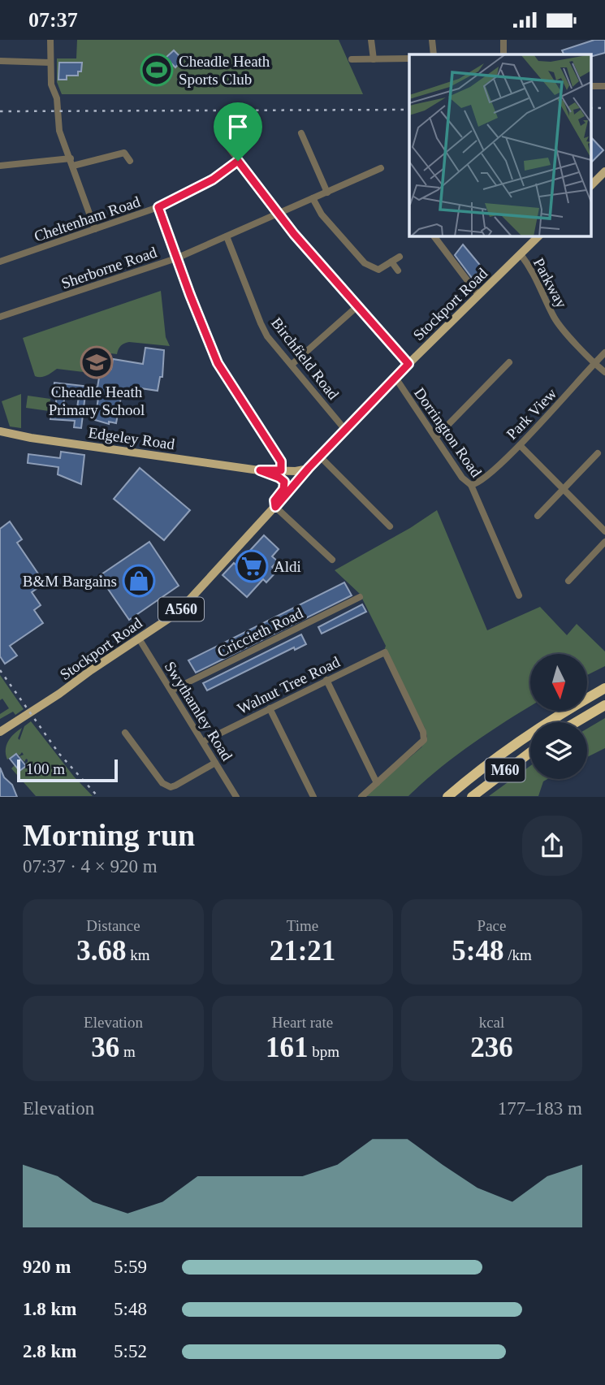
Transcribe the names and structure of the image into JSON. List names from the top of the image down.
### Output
{
  "streets": {
    "highway": ["M60"],
    "main road": ["Stockport Road", "Edgeley Road", "A560"],
    "street": [
      "Cheltenham Road",
      "Sherborne Road",
      "Parkway",
      "Birchfield Road",
      "Park View",
      "Dorrington Road",
      "Criccieth Road",
      "Walnut Tree Road",
      "Swythamley Road"
    ]
  },
  "crossings": [
    ["Sherborne Road", "Birchfield Road"],
    ["Parkway", "Stockport Road"],
    ["Parkway", "Park View"],
    ["Stockport Road", "Birchfield Road"],
    ["Stockport Road", "Dorrington Road"],
    ["Stockport Road", "Edgeley Road"],
    ["Stockport Road", "A560"],
    ["Stockport Road", "Swythamley Road"],
    ["Park View", "Dorrington Road"],
    ["Edgeley Road", "A560"],
    ["Criccieth Road", "Swythamley Road"],
    ["Walnut Tree Road", "Swythamley Road"]
  ],
  "places": {
    "sports": ["Cheadle Heath Sports Club"],
    "school or university": ["Cheadle Heath Primary School"],
    "supermarket": ["Aldi"],
    "shop": ["B&M Bargains"]
  },
  "scale_bar": "100 m",
  "north": "bottom",
  "page": {
    "status": "07:37",
    "scale": "100 m",
    "heading": ["Morning run", "07:37 · 4 × 920 m"],
    "stats": [
      ["Distance", "3.68 km"],
      ["Time", "21:21"],
      ["Pace", "5:48 /km"],
      ["Elevation", "36 m"],
      ["Heart rate", "161 bpm"],
      ["kcal", "236"]
    ],
    "chart": ["Elevation", "177–183 m"],
    "list": [
      {
        "name": "920 m",
        "note": "5:59"
      },
      {
        "name": "1.8 km",
        "note": "5:48"
      },
      {
        "name": "2.8 km",
        "note": "5:52"
      }
    ]
  }
}
